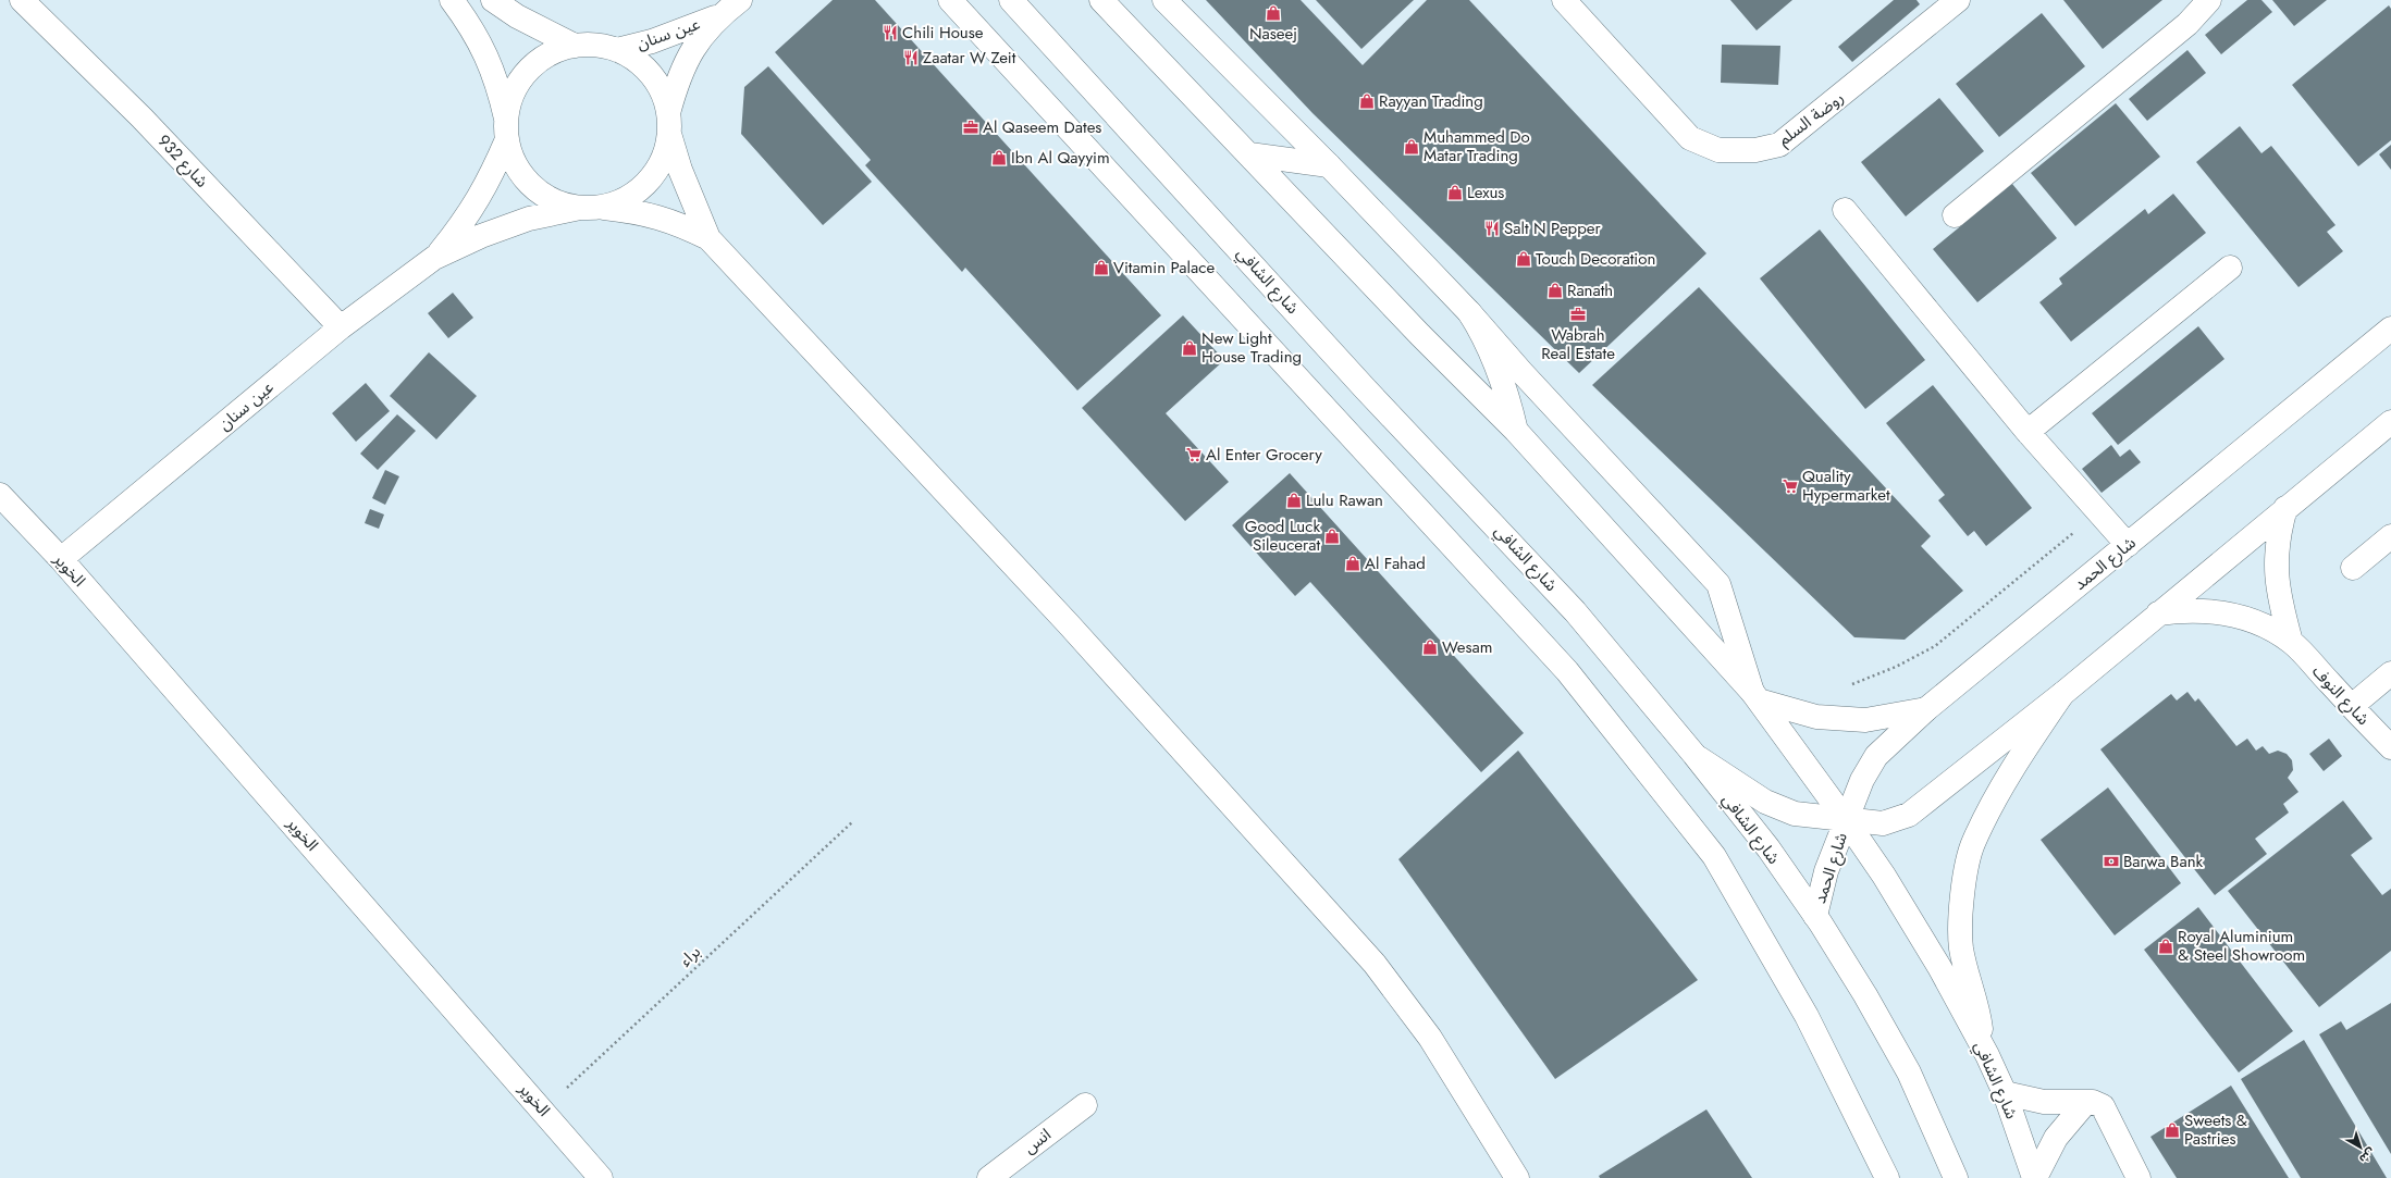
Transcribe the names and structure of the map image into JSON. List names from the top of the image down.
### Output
{
  "streets": {
    "street": [
      "عين سنان",
      "روضة السلم",
      "شارع 932",
      "شارع الشافي",
      "شارع الحمد",
      "الخوير",
      "شارع النوف",
      "انس"
    ],
    "path": ["براء"]
  },
  "crossings": [
    ["عين سنان", "شارع 932"],
    ["عين سنان", "الخوير"],
    ["شارع الشافي", "شارع الحمد"],
    ["شارع الحمد", "شارع النوف"],
    ["الخوير", "براء"]
  ],
  "places": {
    "shop": [
      "Naseej",
      "Rayyan Trading",
      "Muhammed Do Matar Trading",
      "Ibn Al Qayyim",
      "Lexus",
      "Touch Decoration",
      "Vitamin Palace",
      "Ranath",
      "New Light House Trading",
      "Lulu Rawan",
      "Good Luck Sileucerat",
      "Al Fahad",
      "Wesam",
      "Royal Aluminium & Steel Showroom",
      "Sweets & Pastries"
    ],
    "restaurant": ["Chili House", "Zaatar W Zeit", "Salt N Pepper"],
    "office": ["Al Qaseem Dates", "Wabrah Real Estate"],
    "supermarket": ["Al Enter Grocery", "Quality Hypermarket"],
    "bank": ["Barwa Bank"]
  },
  "north": "bottom right"
}
